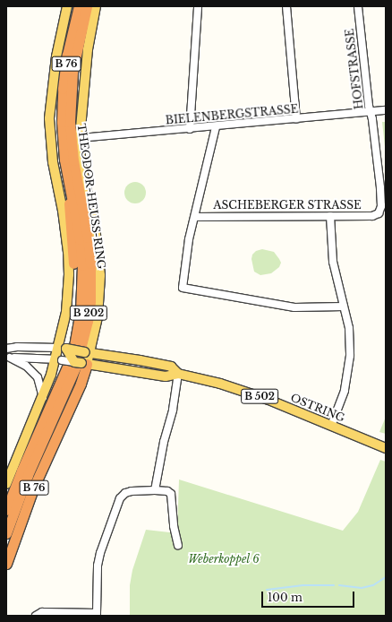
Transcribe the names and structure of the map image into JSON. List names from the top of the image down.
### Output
{
  "streets": {
    "highway": ["B 76", "THEODOR-HEUSS-RING", "B 202"],
    "main road": ["B 502", "OSTRING"],
    "street": ["HOFSTRASSE", "BIELENBERGSTRASSE", "ASCHEBERGER STRASSE"]
  },
  "crossings": [
    ["B 76", "THEODOR-HEUSS-RING"],
    ["B 76", "OSTRING"],
    ["HOFSTRASSE", "BIELENBERGSTRASSE"],
    ["HOFSTRASSE", "ASCHEBERGER STRASSE"],
    ["BIELENBERGSTRASSE", "THEODOR-HEUSS-RING"],
    ["THEODOR-HEUSS-RING", "OSTRING"]
  ],
  "parks": ["Weberkoppel 6"],
  "scale_bar": "100 m"
}
